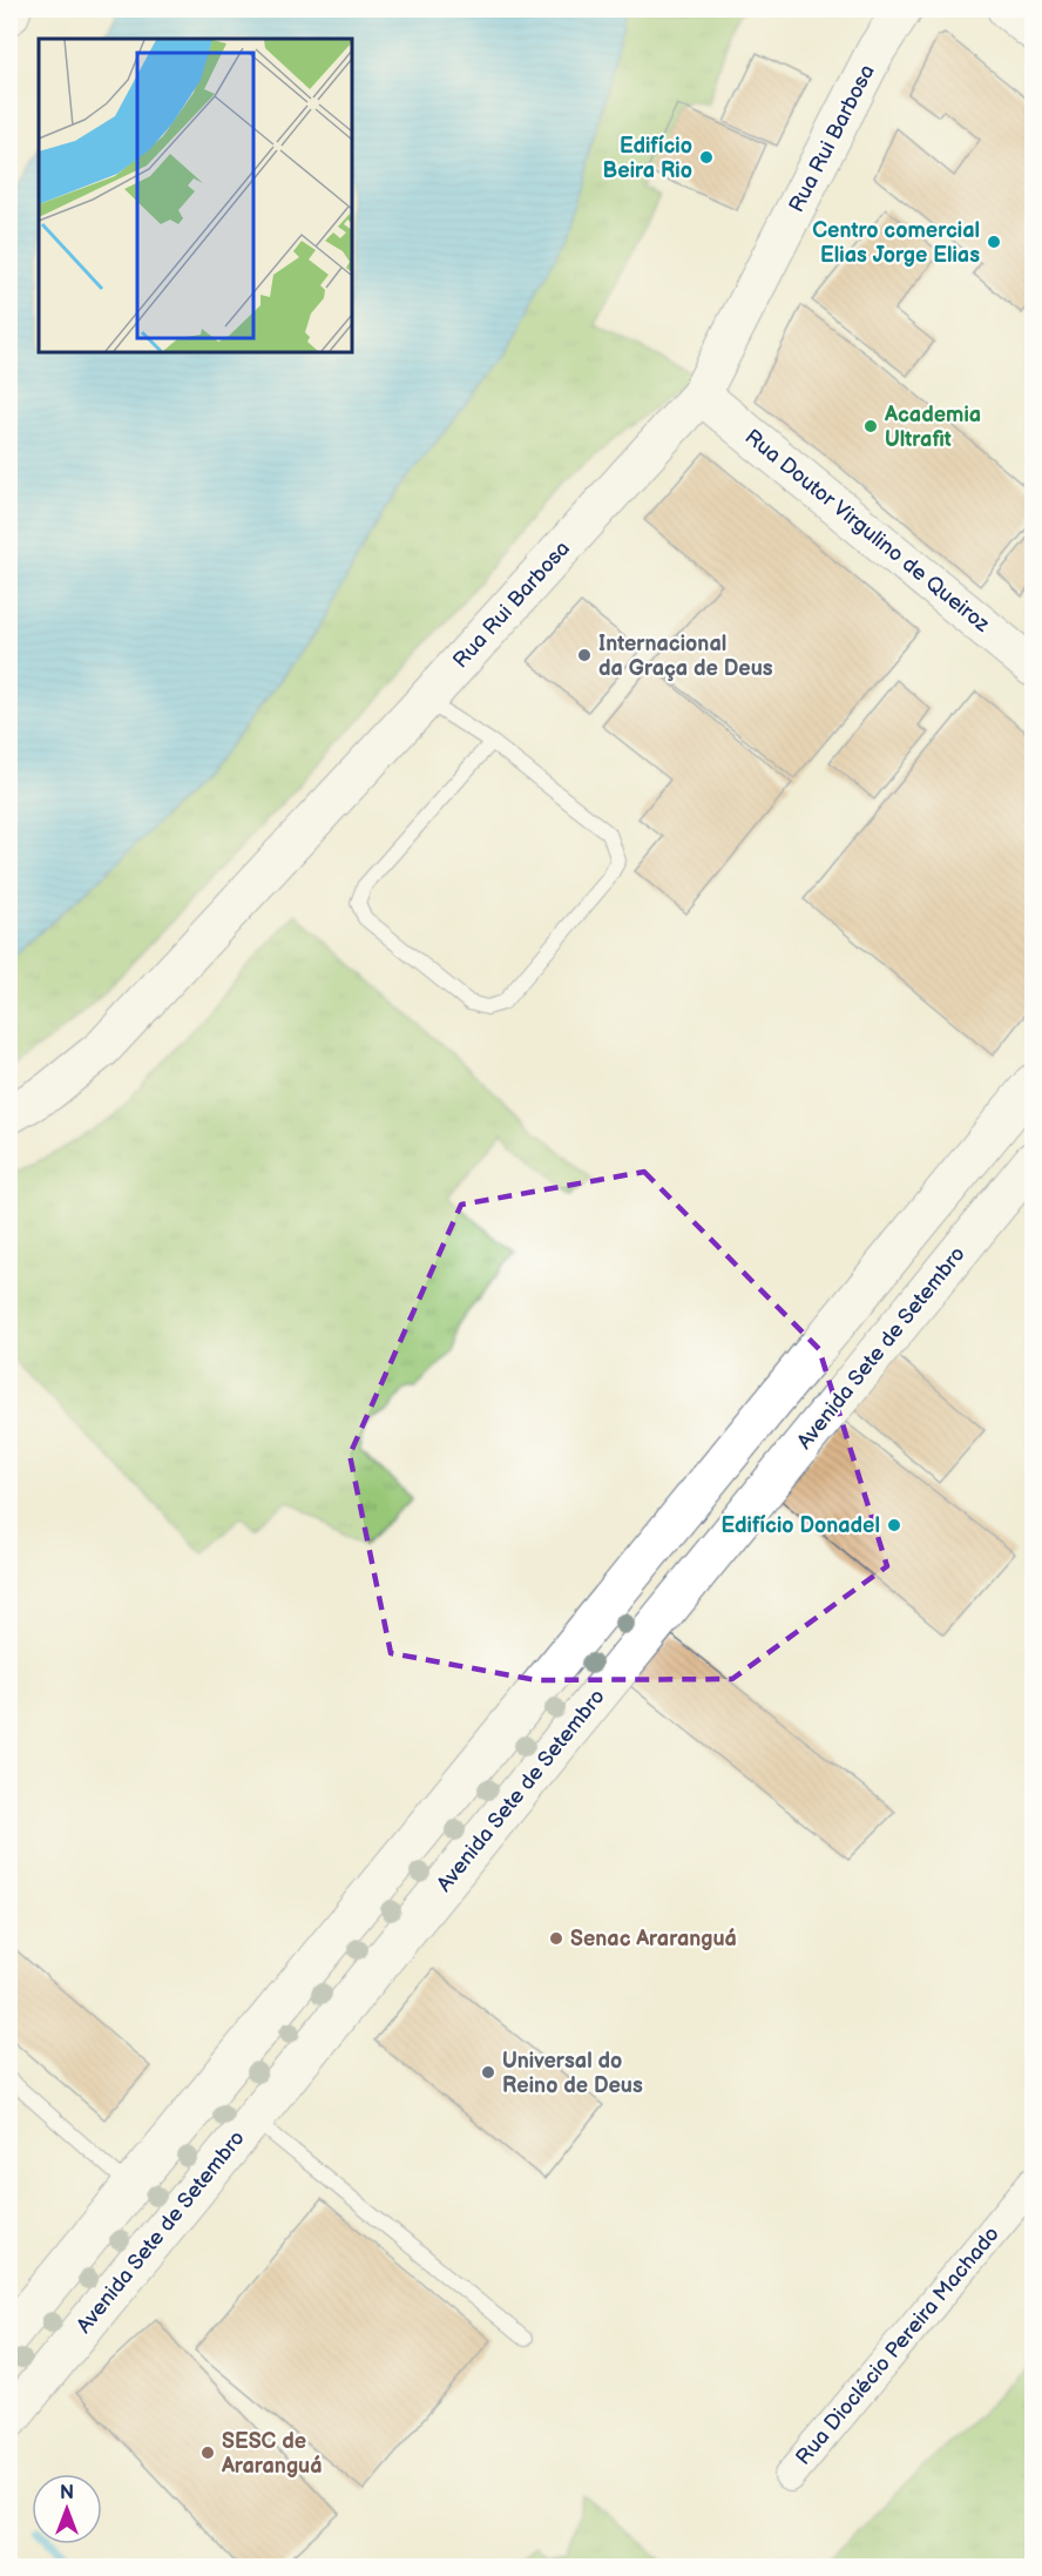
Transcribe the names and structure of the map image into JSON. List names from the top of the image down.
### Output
{
  "streets": {
    "main road": ["Rua Rui Barbosa", "Rua Doutor Virgulino de Queiroz", "Avenida Sete de Setembro"],
    "street": ["Rua Dioclécio Pereira Machado"]
  },
  "crossings": [
    ["Rua Rui Barbosa", "Rua Doutor Virgulino de Queiroz"]
  ],
  "places": [
    "Edifício Beira Rio",
    "Centro comercial Elias Jorge Elias",
    "Academia Ultrafit",
    "Internacional da Graça de Deus",
    "Edifício Donadel",
    "Senac Araranguá",
    "Universal do Reino de Deus",
    "SESC de Araranguá"
  ],
  "north": "top"
}
